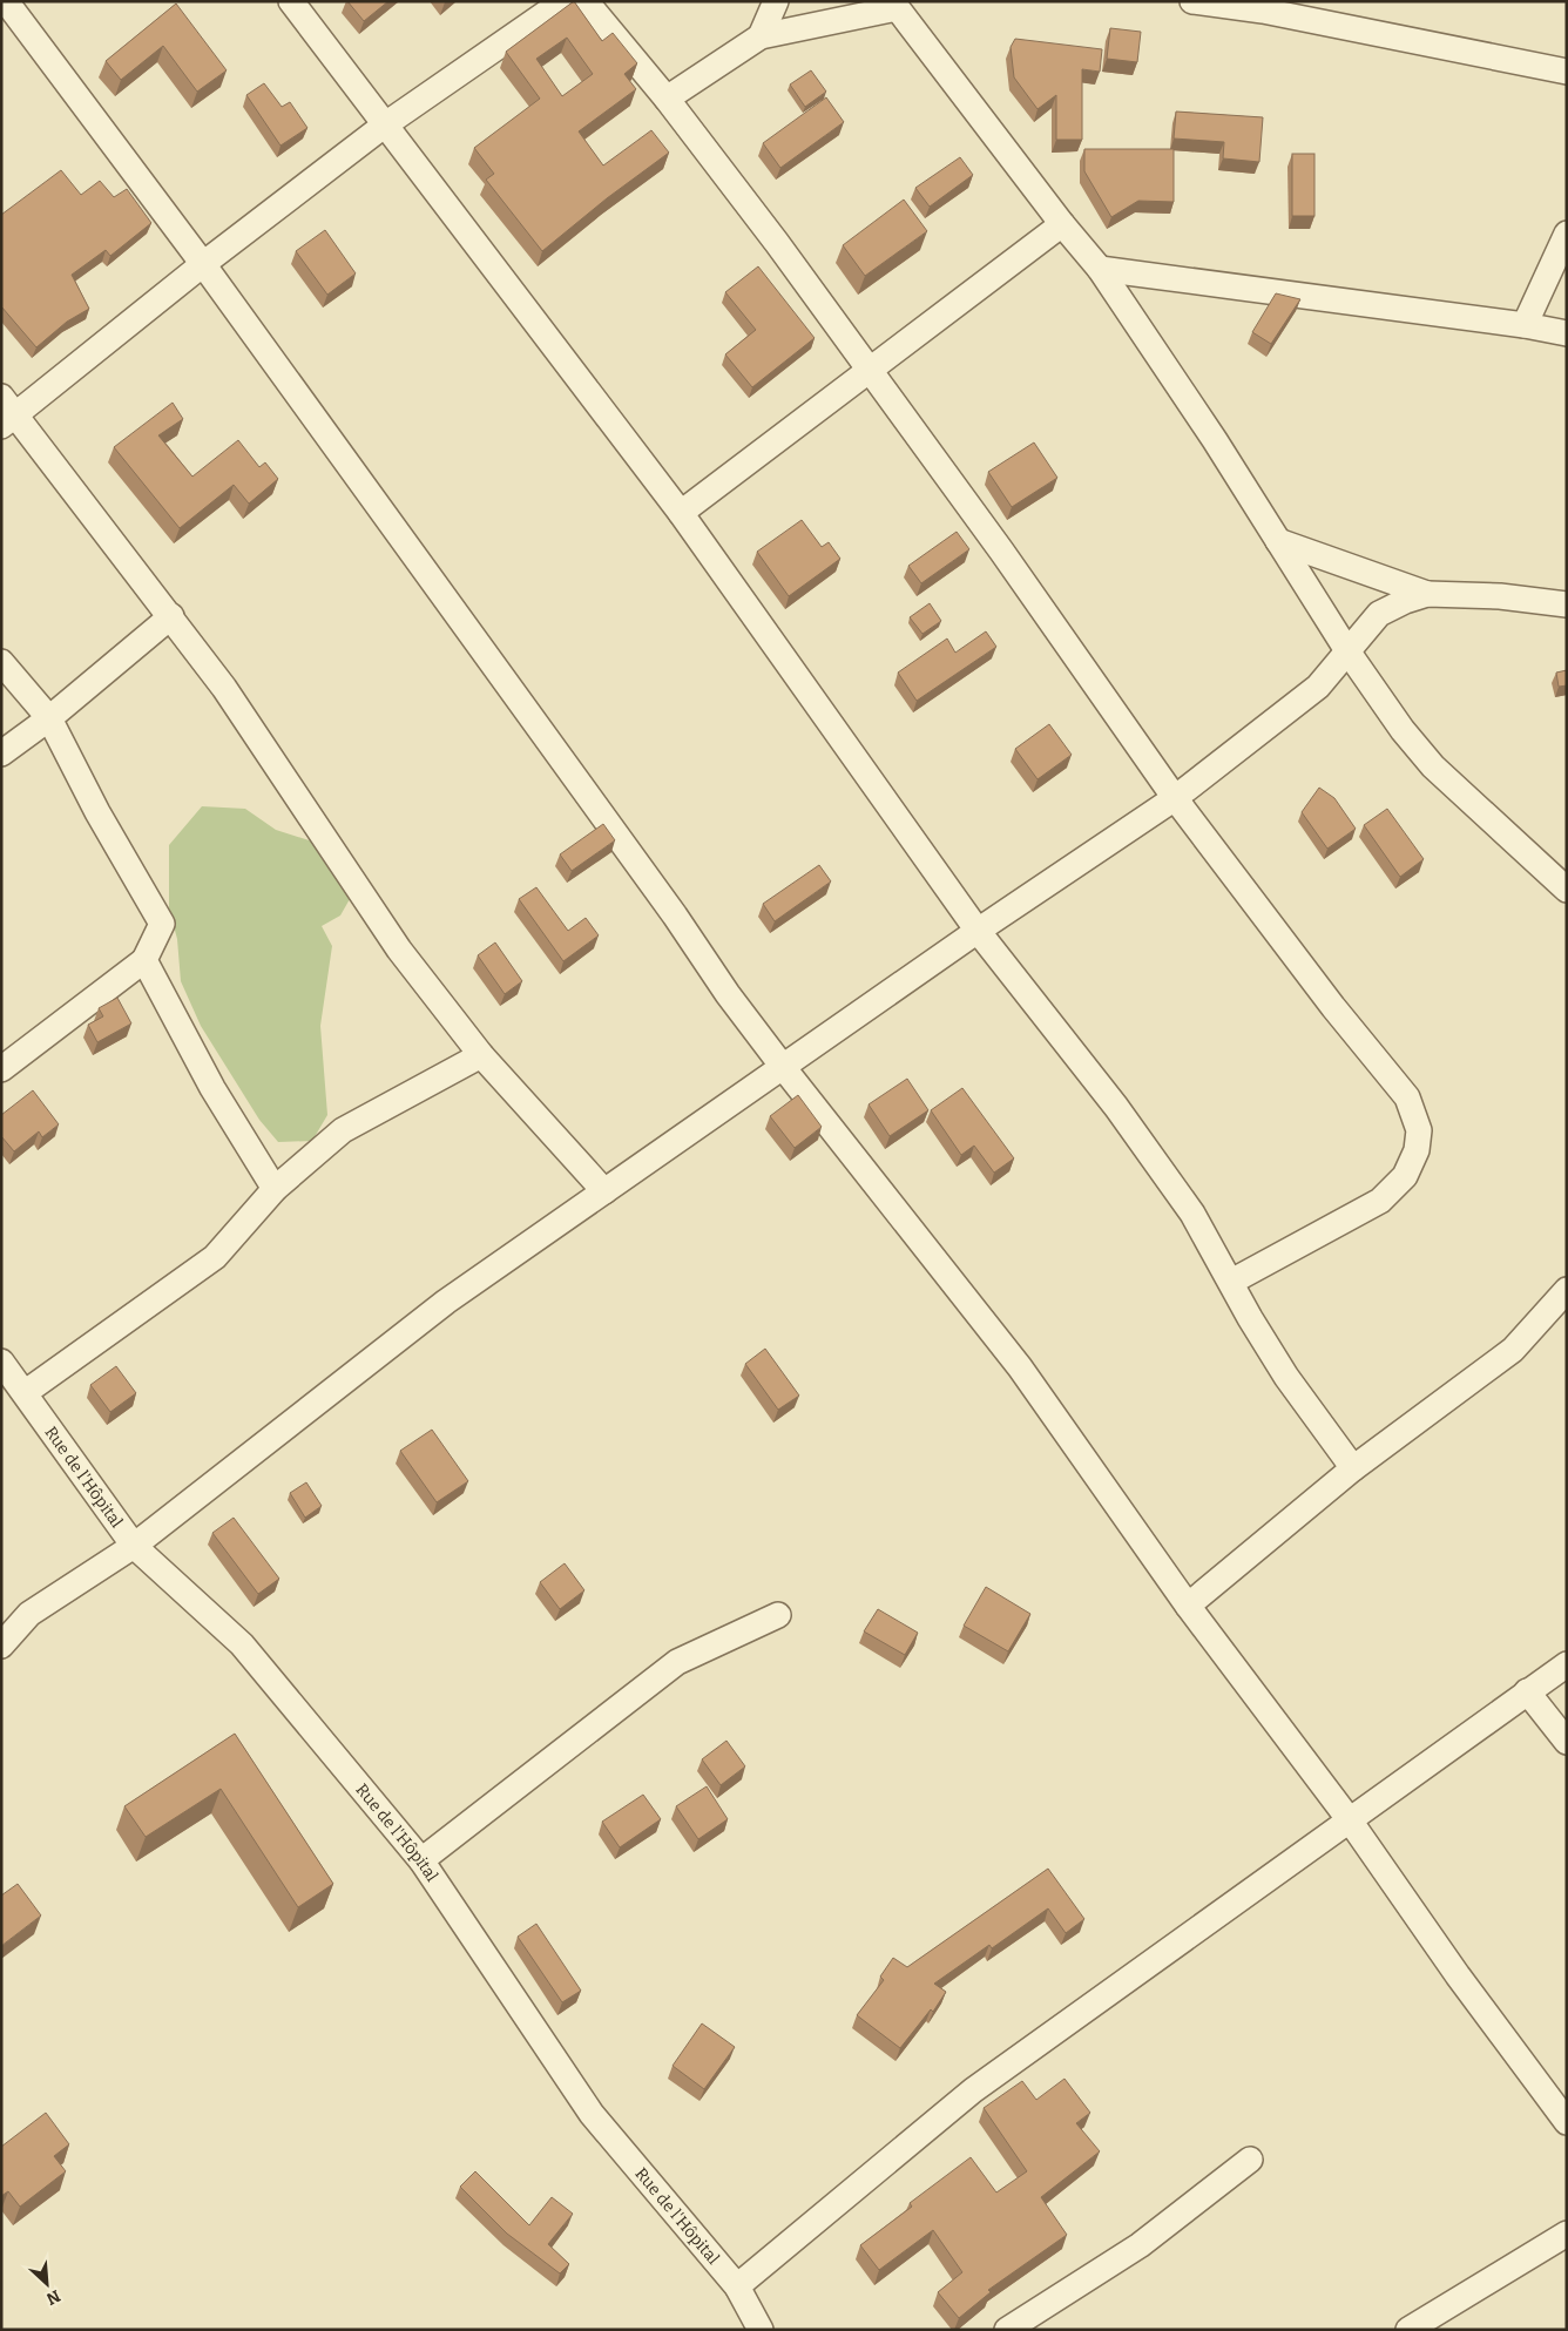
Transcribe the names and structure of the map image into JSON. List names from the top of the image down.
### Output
{
  "streets": {
    "street": ["Rue de l'Hôpital"]
  },
  "north": "bottom right"
}
